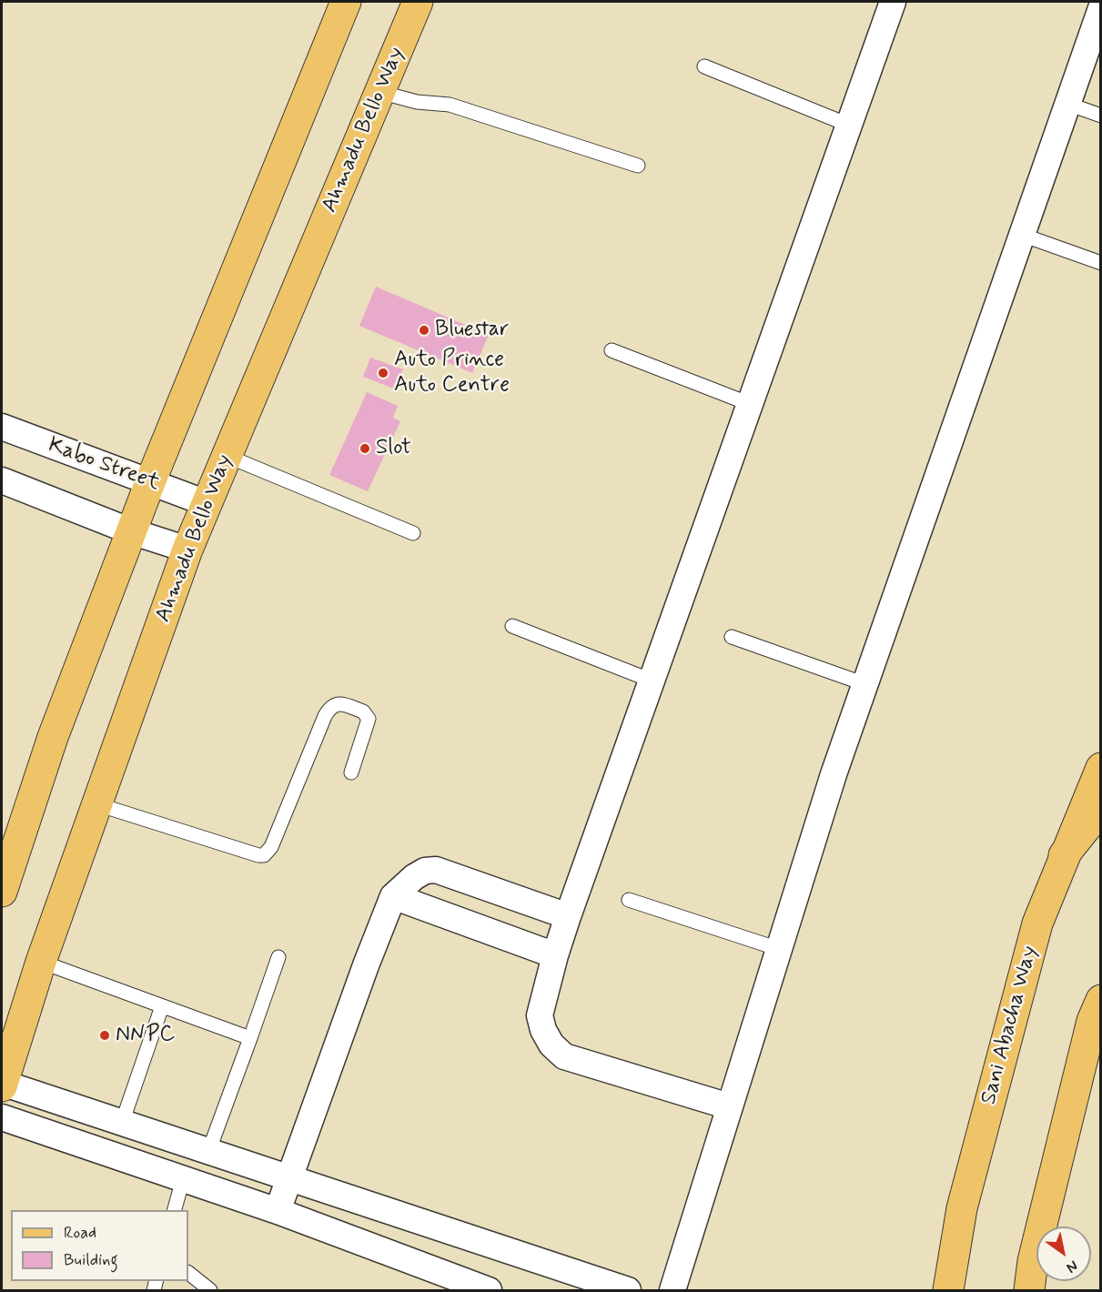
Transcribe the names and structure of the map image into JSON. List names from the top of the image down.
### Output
{
  "streets": {
    "main road": ["Ahmadu Bello Way", "Sani Abacha Way"],
    "street": ["Kabo Street"]
  },
  "crossings": [
    ["Ahmadu Bello Way", "Kabo Street"]
  ],
  "places": [
    "Bluestar",
    "Auto Prince Auto Centre",
    "Slot",
    "NNPC"
  ],
  "legend": ["Road", "Building"],
  "north": "bottom right"
}
